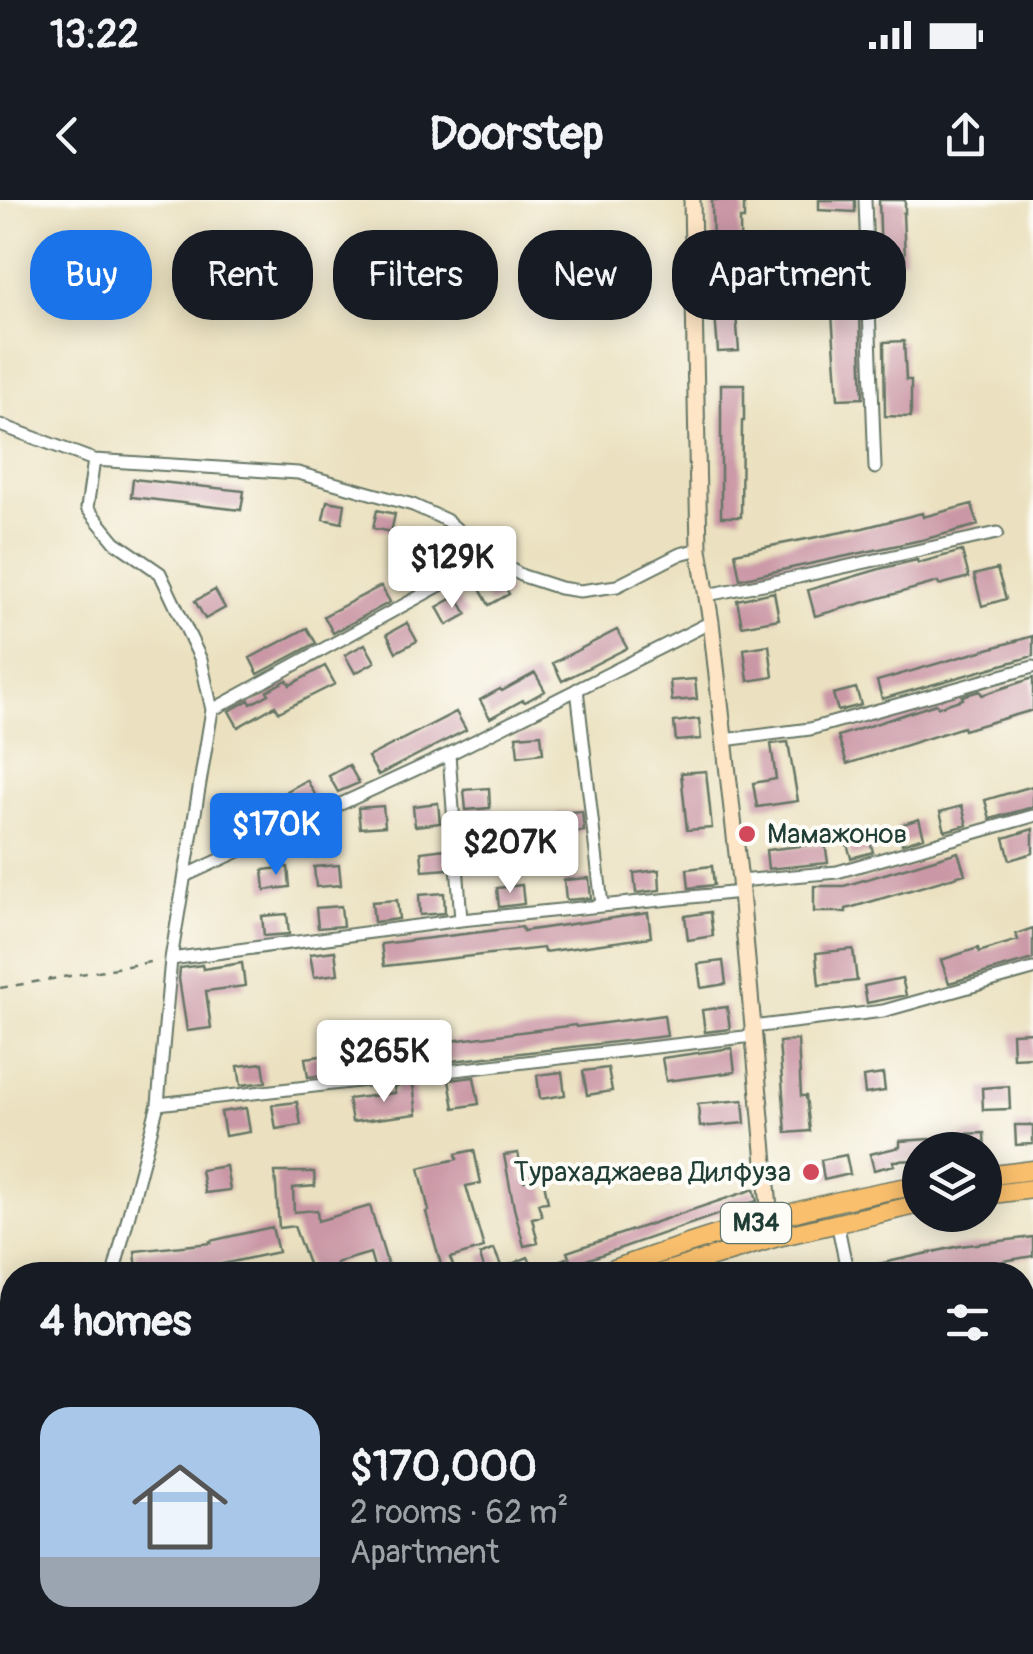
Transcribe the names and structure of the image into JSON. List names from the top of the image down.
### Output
{
  "streets": {
    "main road": ["M34"]
  },
  "places": ["Мамажонов", "Турахаджаева Дилфуза"],
  "page": {
    "status": "13:22",
    "header": "Doorstep",
    "chip": [
      "Buy",
      "Rent",
      "Filters",
      "New",
      "Apartment"
    ],
    "price": [
      "$129K",
      "$170K",
      "$207K",
      "$265K"
    ],
    "heading": "4 homes",
    "list": [
      {
        "name": "$170,000",
        "note": "2 rooms · 62 m² · Apartment"
      }
    ]
  }
}
